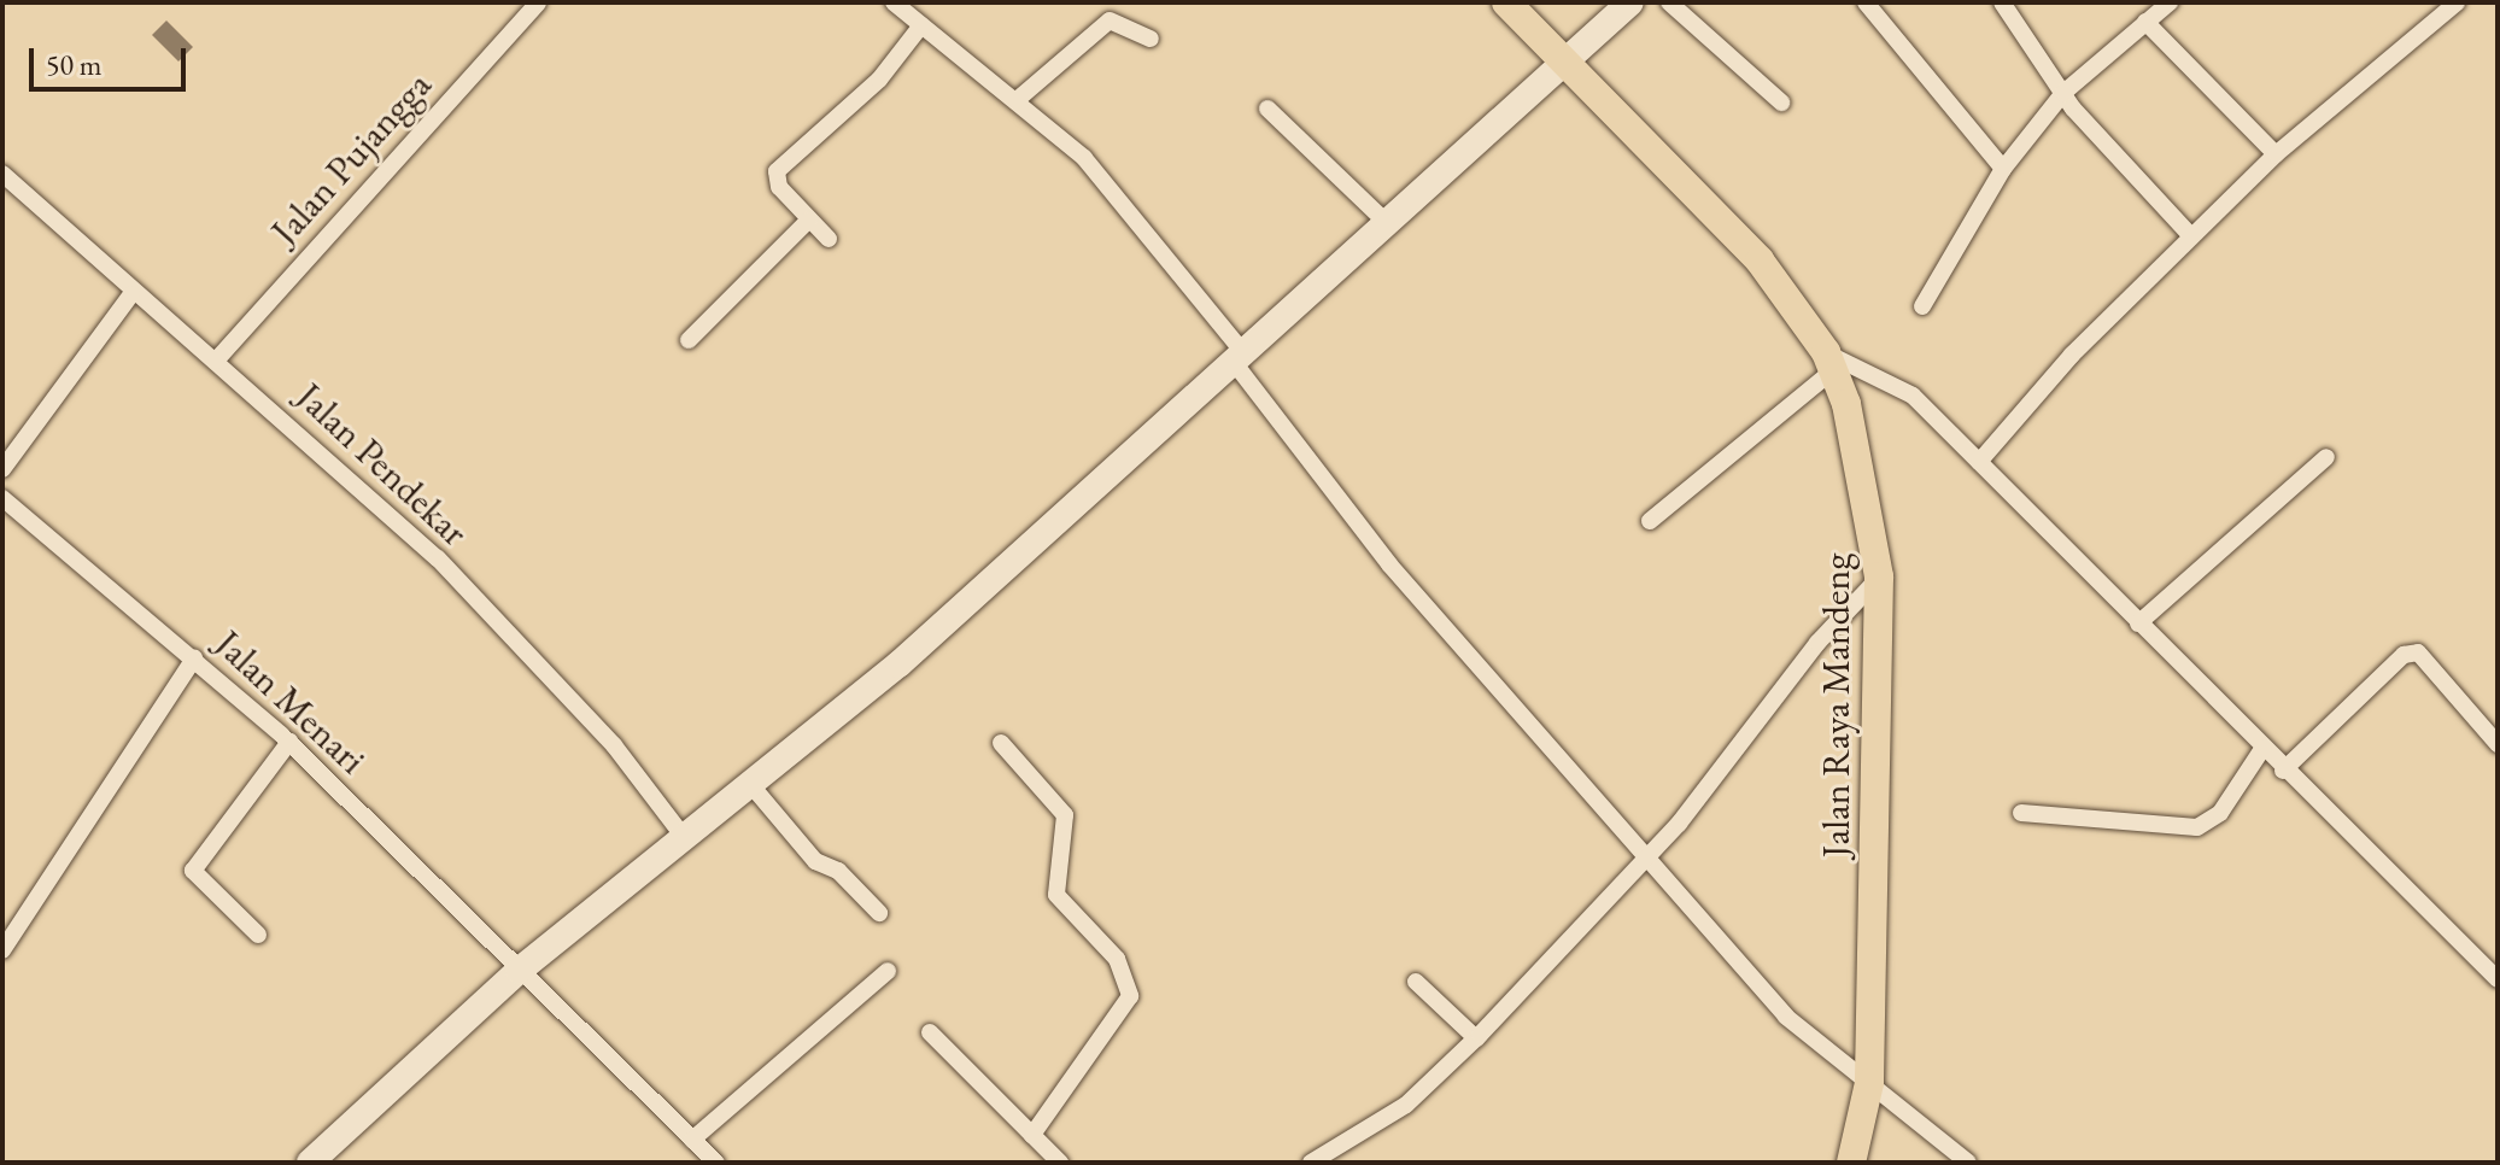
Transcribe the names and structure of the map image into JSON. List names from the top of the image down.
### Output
{
  "streets": {
    "highway": ["Jalan Raya Mandeng"],
    "street": ["Jalan Pujangga", "Jalan Pendekar", "Jalan Menari"]
  },
  "crossings": [
    ["Jalan Pujangga", "Jalan Pendekar"]
  ],
  "scale_bar": "50 m"
}
